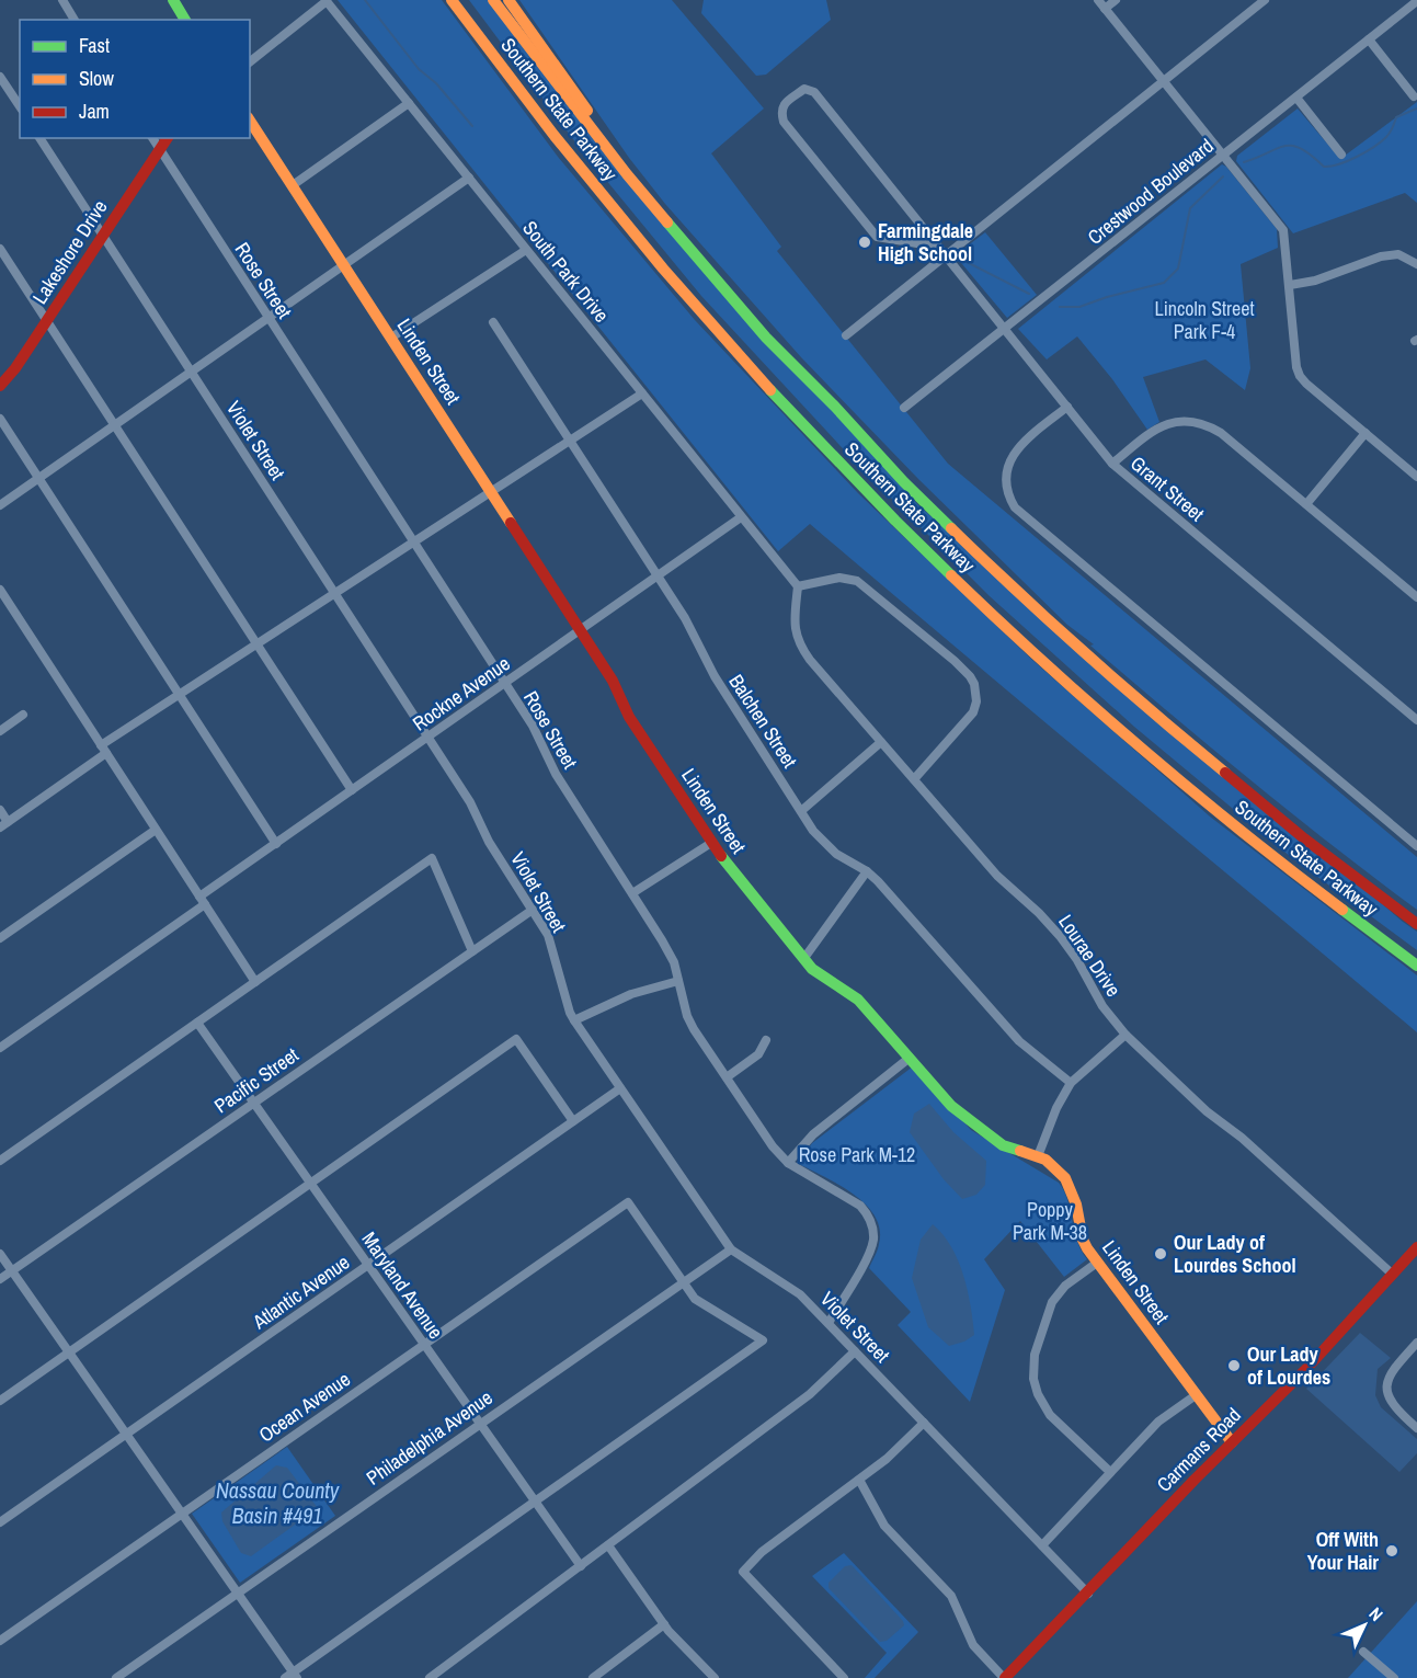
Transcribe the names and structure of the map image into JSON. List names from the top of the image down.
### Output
{
  "streets": {
    "main road": [
      "Southern State Parkway",
      "Lakeshore Drive",
      "Linden Street",
      "Carmans Road"
    ],
    "street": [
      "Crestwood Boulevard",
      "South Park Drive",
      "Rose Street",
      "Violet Street",
      "Grant Street",
      "Rockne Avenue",
      "Balchen Street",
      "Lourae Drive",
      "Pacific Street",
      "Maryland Avenue",
      "Atlantic Avenue",
      "Ocean Avenue",
      "Philadelphia Avenue"
    ]
  },
  "crossings": [
    ["Crestwood Boulevard", "Grant Street"],
    ["Lakeshore Drive", "Rose Street"],
    ["Lakeshore Drive", "Violet Street"],
    ["South Park Drive", "Rockne Avenue"],
    ["South Park Drive", "Lourae Drive"],
    ["Rose Street", "Violet Street"],
    ["Rose Street", "Rockne Avenue"],
    ["Linden Street", "Rockne Avenue"],
    ["Linden Street", "Carmans Road"],
    ["Violet Street", "Rockne Avenue"],
    ["Violet Street", "Pacific Street"],
    ["Violet Street", "Atlantic Avenue"],
    ["Violet Street", "Philadelphia Avenue"],
    ["Violet Street", "Carmans Road"],
    ["Rockne Avenue", "Balchen Street"],
    ["Lourae Drive", "Carmans Road"],
    ["Pacific Street", "Maryland Avenue"],
    ["Maryland Avenue", "Atlantic Avenue"],
    ["Maryland Avenue", "Ocean Avenue"],
    ["Maryland Avenue", "Philadelphia Avenue"],
    ["Ocean Avenue", "Philadelphia Avenue"]
  ],
  "water": ["Nassau County Basin #491"],
  "parks": ["Lincoln Street Park F-4", "Rose Park M-12", "Poppy Park M-38"],
  "places": [
    "Farmingdale High School",
    "Our Lady of Lourdes School",
    "Our Lady of Lourdes",
    "Off With Your Hair"
  ],
  "legend": ["Fast", "Slow", "Jam"],
  "north": "top right"
}
